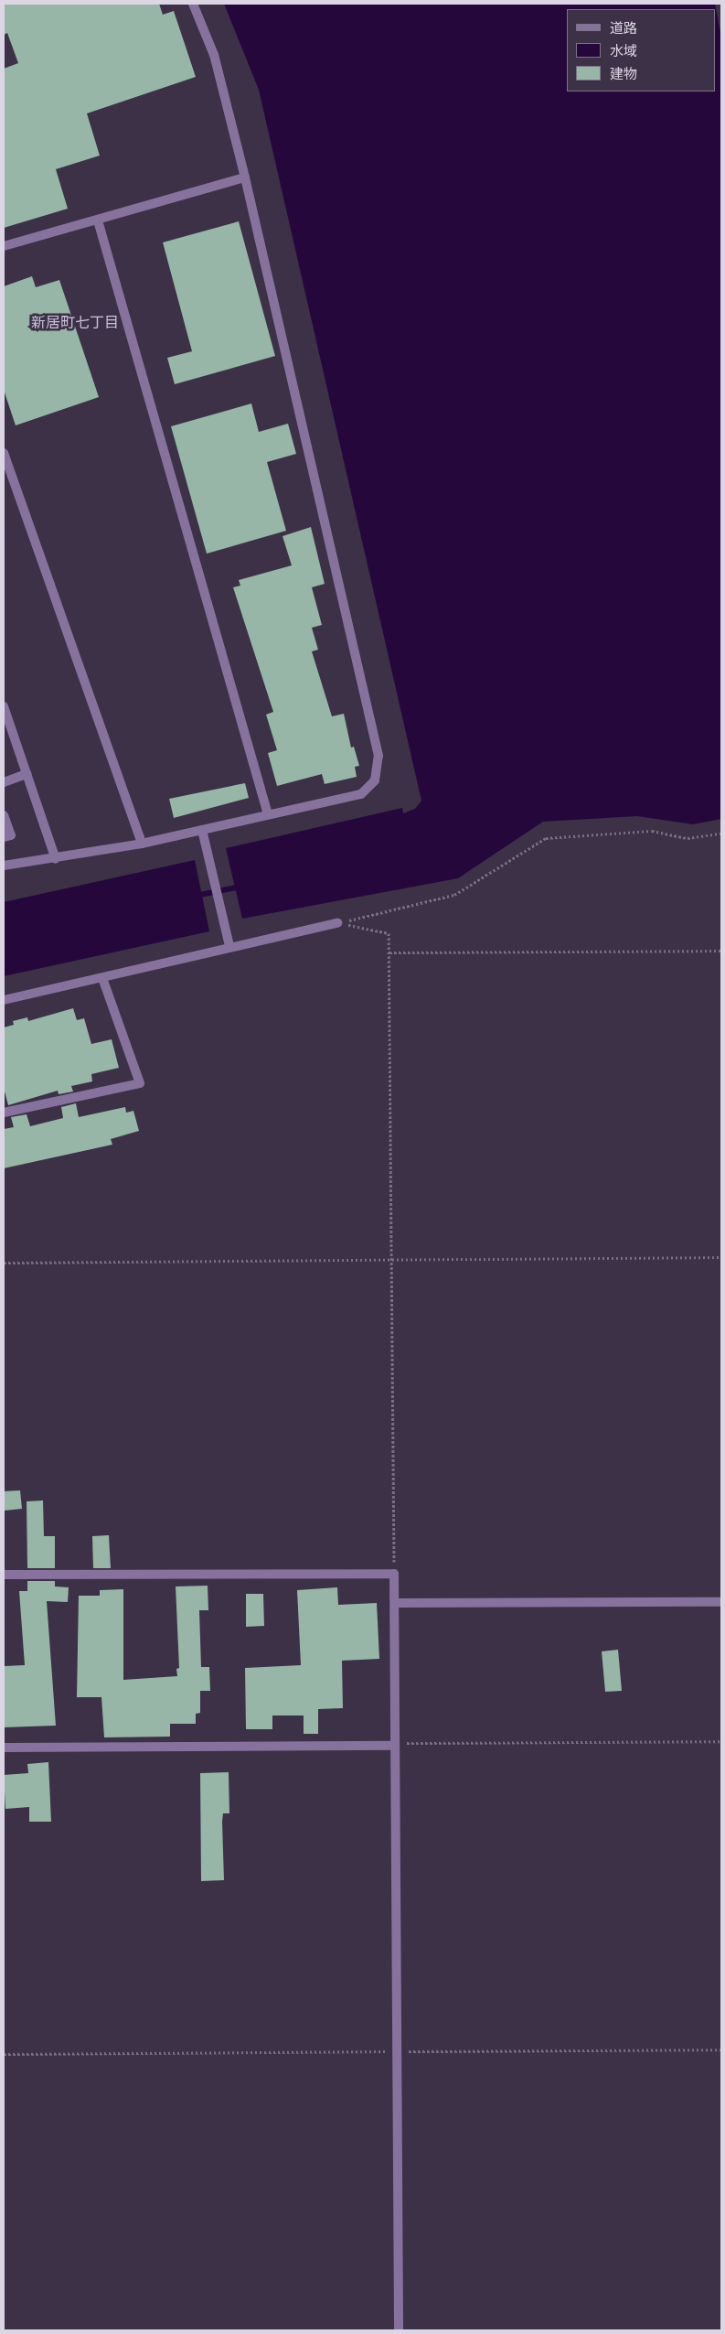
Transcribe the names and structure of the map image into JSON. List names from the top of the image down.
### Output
{
  "districts": ["新居町七丁目"],
  "legend": ["道路", "水域", "建物"]
}
